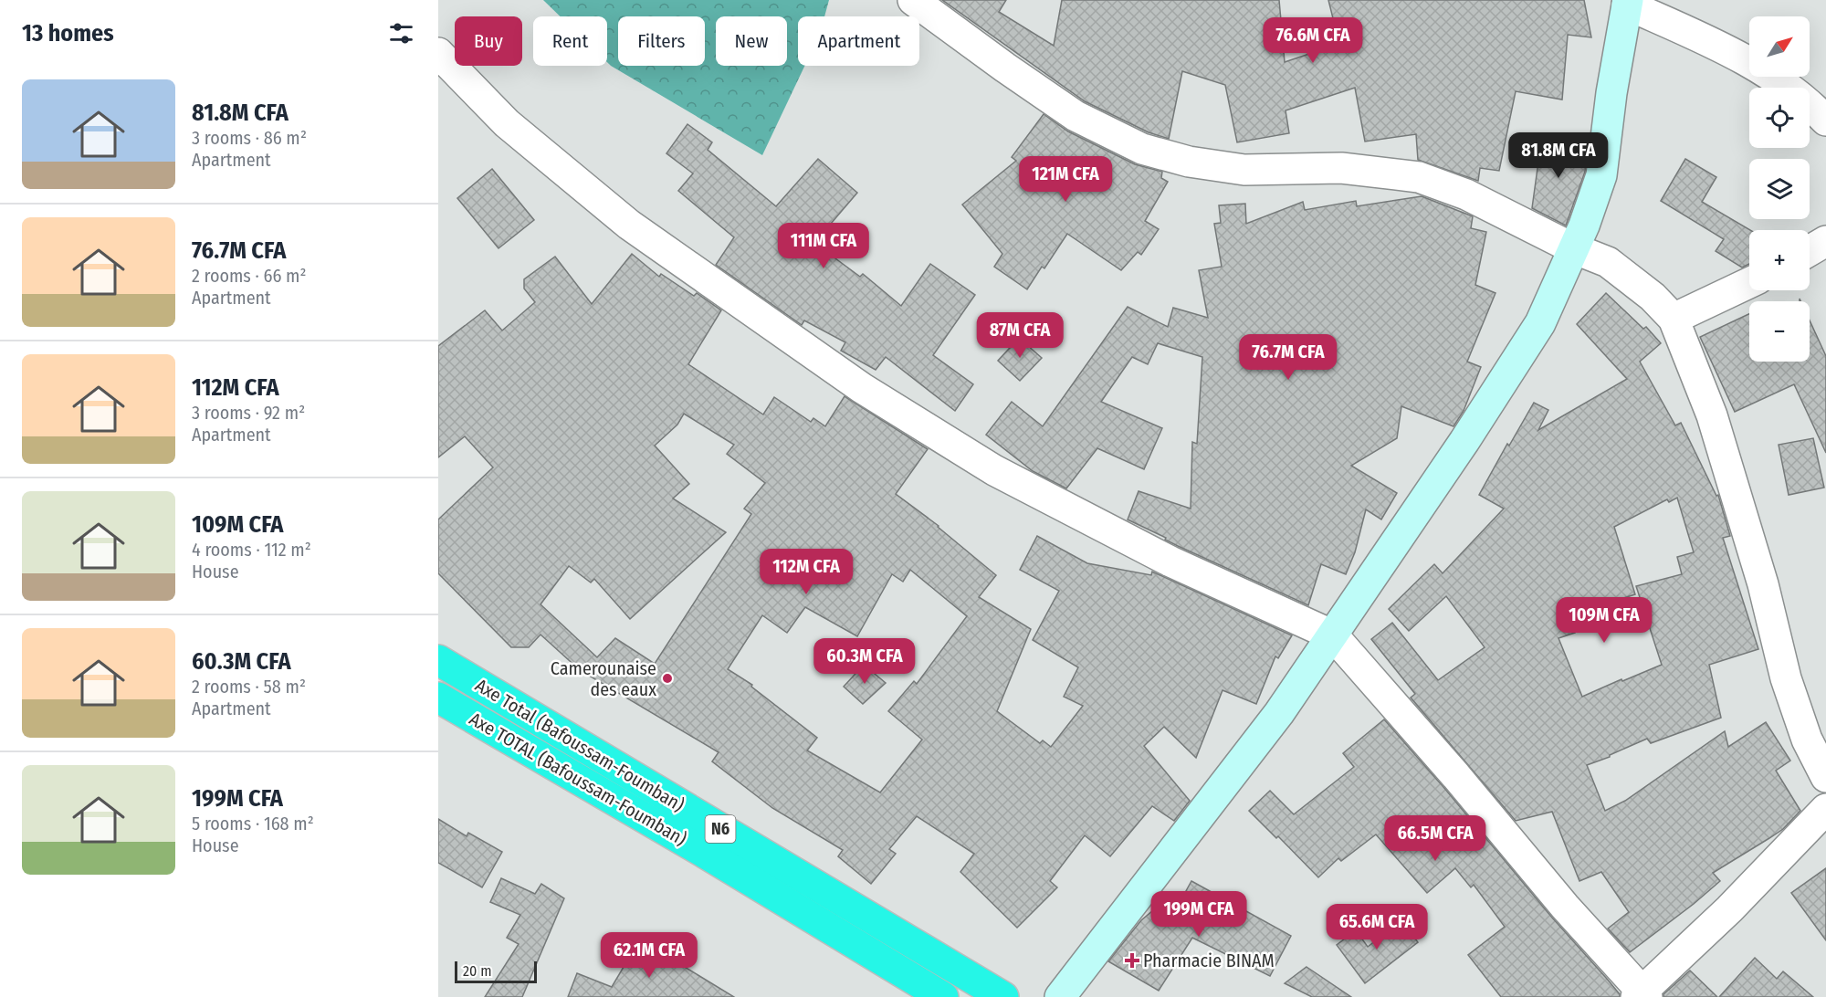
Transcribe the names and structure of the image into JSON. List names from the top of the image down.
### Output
{
  "streets": {
    "highway": ["Axe Total (Bafoussam-Foumban)", "Axe TOTAL (Bafoussam-Foumban)", "N6"]
  },
  "places": {
    "other": ["Camerounaise des eaux"],
    "health": ["Pharmacie BINAM"]
  },
  "scale_bar": "20 m",
  "north": "top right",
  "page": {
    "heading": "13 homes",
    "map_buttons": ["+", "−"],
    "chip": [
      "Buy",
      "Rent",
      "Filters",
      "New",
      "Apartment"
    ],
    "price": [
      "76.6M CFA",
      "81.8M CFA",
      "121M CFA",
      "111M CFA",
      "87M CFA",
      "76.7M CFA",
      "112M CFA",
      "109M CFA",
      "60.3M CFA",
      "66.5M CFA",
      "199M CFA",
      "65.6M CFA",
      "62.1M CFA"
    ],
    "list": [
      {
        "name": "81.8M CFA",
        "note": "3 rooms · 86 m² · Apartment"
      },
      {
        "name": "76.7M CFA",
        "note": "2 rooms · 66 m² · Apartment"
      },
      {
        "name": "112M CFA",
        "note": "3 rooms · 92 m² · Apartment"
      },
      {
        "name": "109M CFA",
        "note": "4 rooms · 112 m² · House"
      },
      {
        "name": "60.3M CFA",
        "note": "2 rooms · 58 m² · Apartment"
      },
      {
        "name": "199M CFA",
        "note": "5 rooms · 168 m² · House"
      }
    ],
    "scale": "20 m"
  }
}
